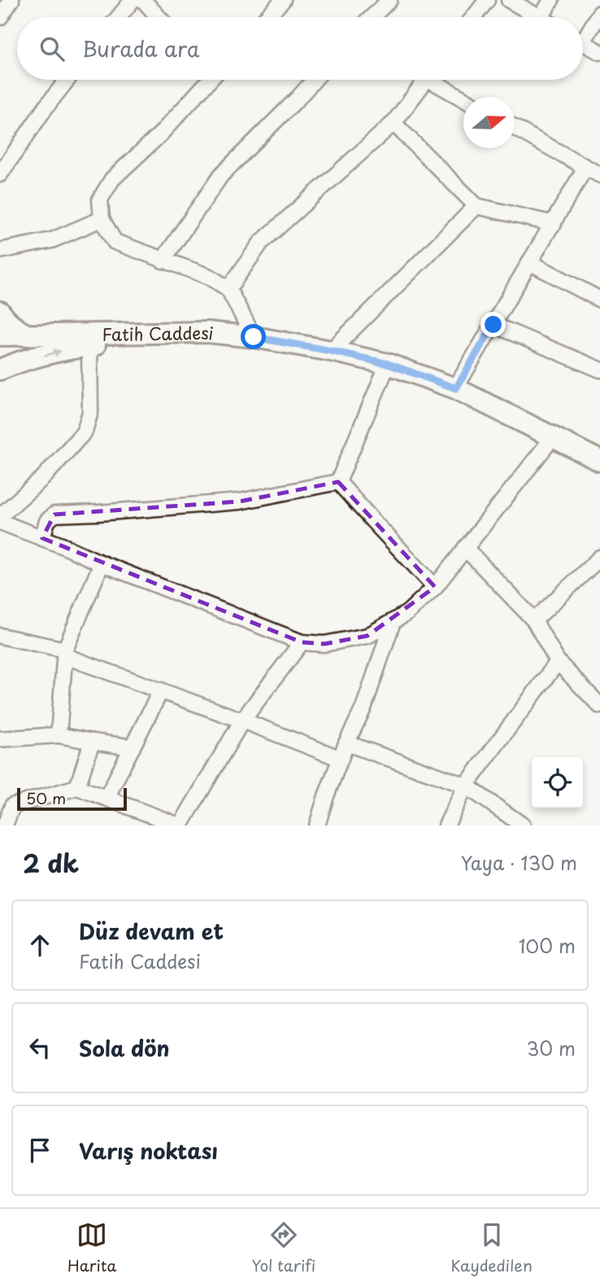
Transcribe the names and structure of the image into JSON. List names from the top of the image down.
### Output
{
  "streets": {
    "main road": ["Fatih Caddesi"]
  },
  "scale_bar": "50 m",
  "north": "right",
  "page": {
    "search": "Burada ara",
    "scale": "50 m",
    "heading": ["2 dk", "Yaya · 130 m"],
    "list": [
      ["Düz devam et", "Fatih Caddesi", "100 m"],
      ["Sola dön", "30 m"],
      "Varış noktası"
    ],
    "nav": ["Harita", "Yol tarifi", "Kaydedilen"]
  }
}
